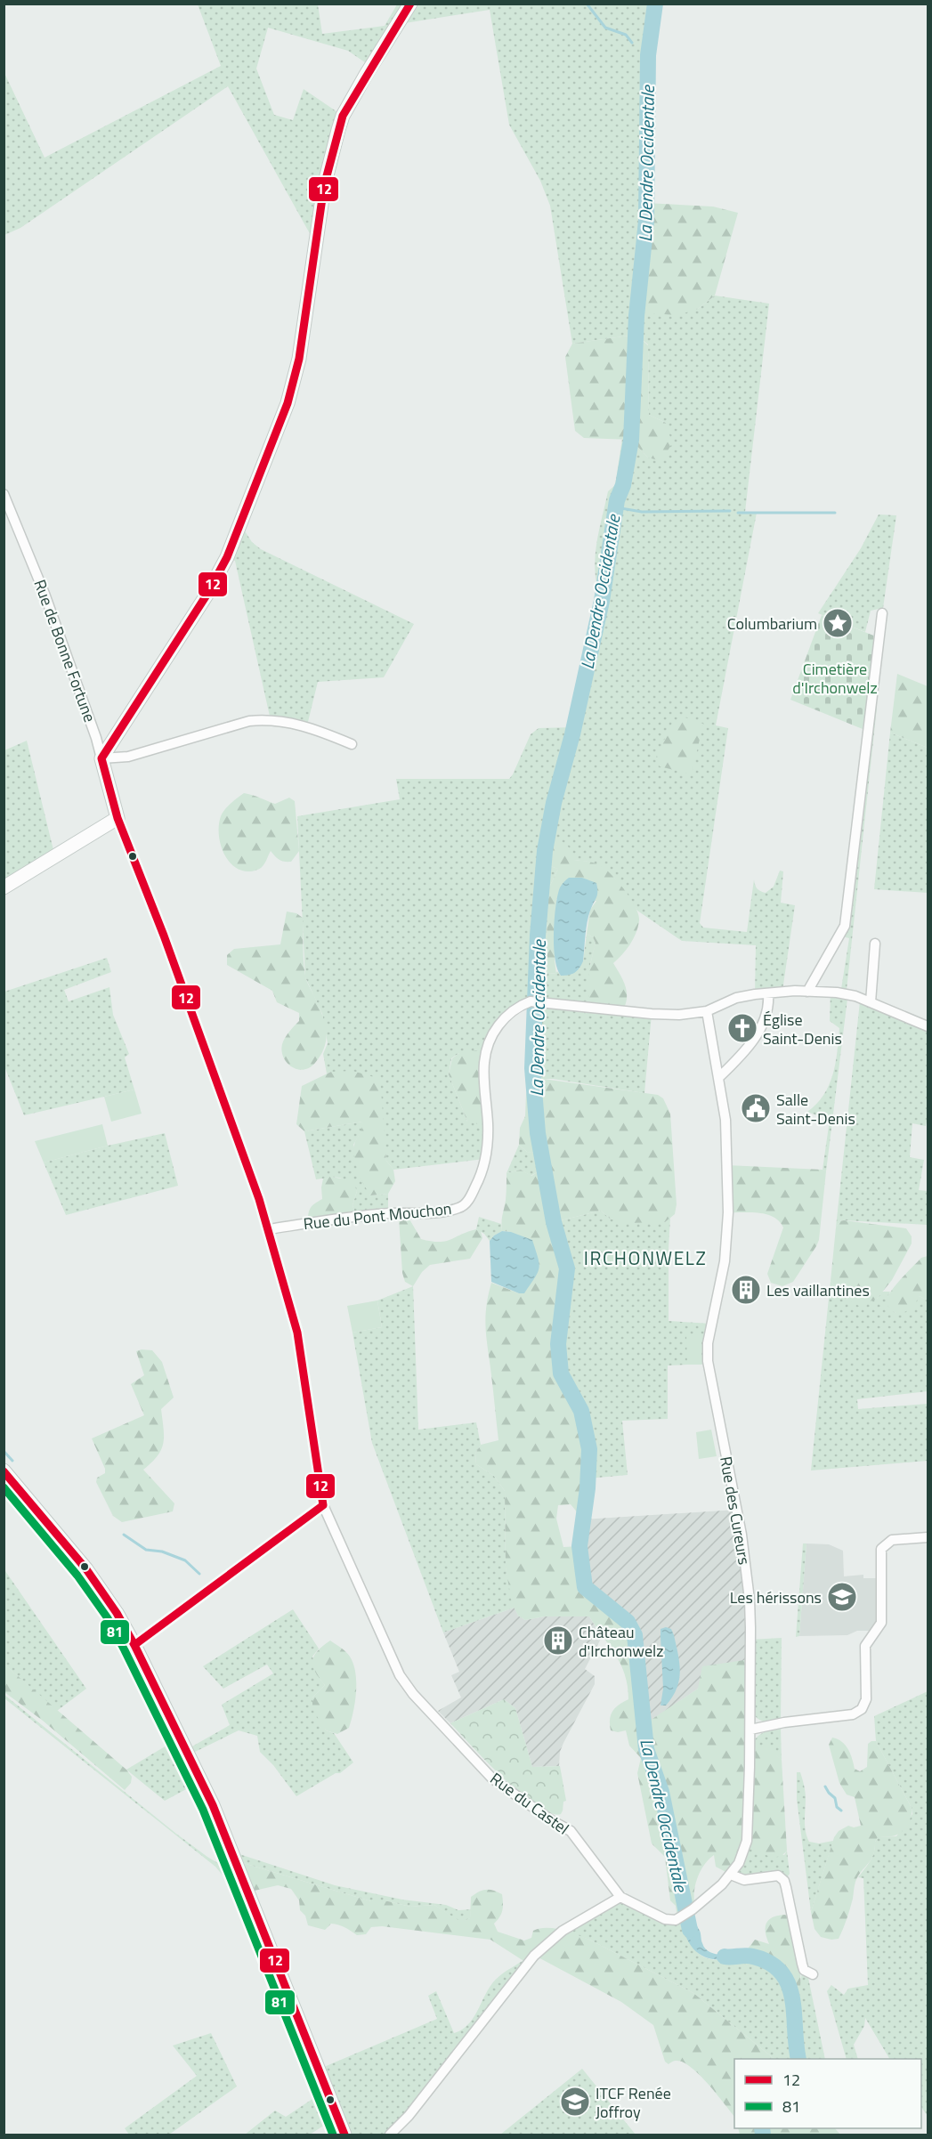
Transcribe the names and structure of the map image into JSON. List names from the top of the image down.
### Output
{
  "streets": {
    "street": [
      "Rue de Bonne Fortune",
      "Rue du Pont Mouchon",
      "Rue des Cureurs",
      "Rue du Castel"
    ]
  },
  "crossings": [
    ["Rue de Bonne Fortune", "Rue du Pont Mouchon"],
    ["Rue de Bonne Fortune", "Rue du Castel"],
    ["Rue du Pont Mouchon", "Rue des Cureurs"],
    ["Rue des Cureurs", "Rue du Castel"]
  ],
  "districts": ["IRCHONWELZ"],
  "water": ["La Dendre Occidentale"],
  "parks": ["Cimetière d'Irchonwelz"],
  "places": {
    "place": ["Columbarium"],
    "church": ["Église Saint-Denis"],
    "public building": ["Salle Saint-Denis"],
    "building": ["Les vaillantines", "Château d'Irchonwelz"],
    "school or university": ["Les hérissons", "ITCF Renée Joffroy"]
  },
  "lines": ["transit line 12", "transit line 81"],
  "legend": ["12", "81"]
}
